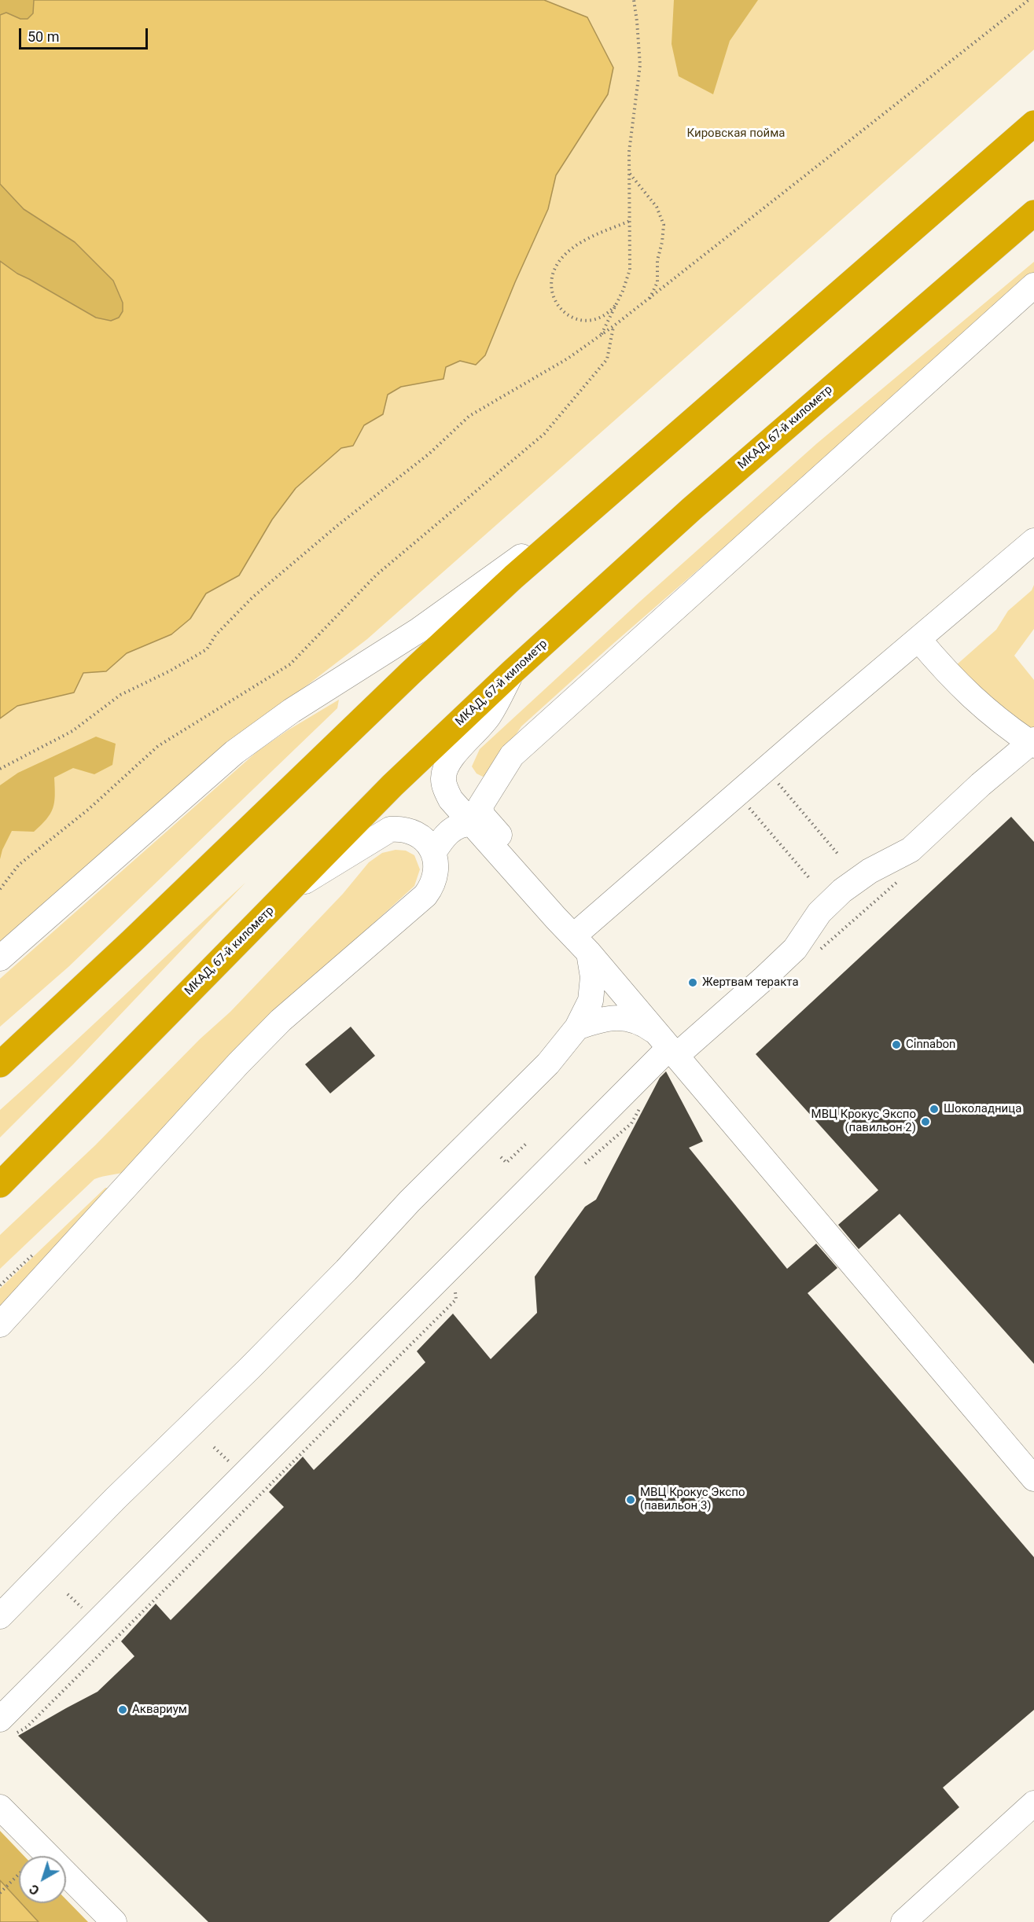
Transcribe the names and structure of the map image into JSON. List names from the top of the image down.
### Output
{
  "streets": {
    "highway": ["МКАД, 67-й километр"]
  },
  "parks": ["Кировская пойма"],
  "places": [
    "Жертвам теракта",
    "Cinnabon",
    "Шоколадница",
    "МВЦ Крокус Экспо (павильон 2)",
    "МВЦ Крокус Экспо (павильон 3)",
    "Аквариум"
  ],
  "scale_bar": "50 m",
  "north": "bottom left"
}
